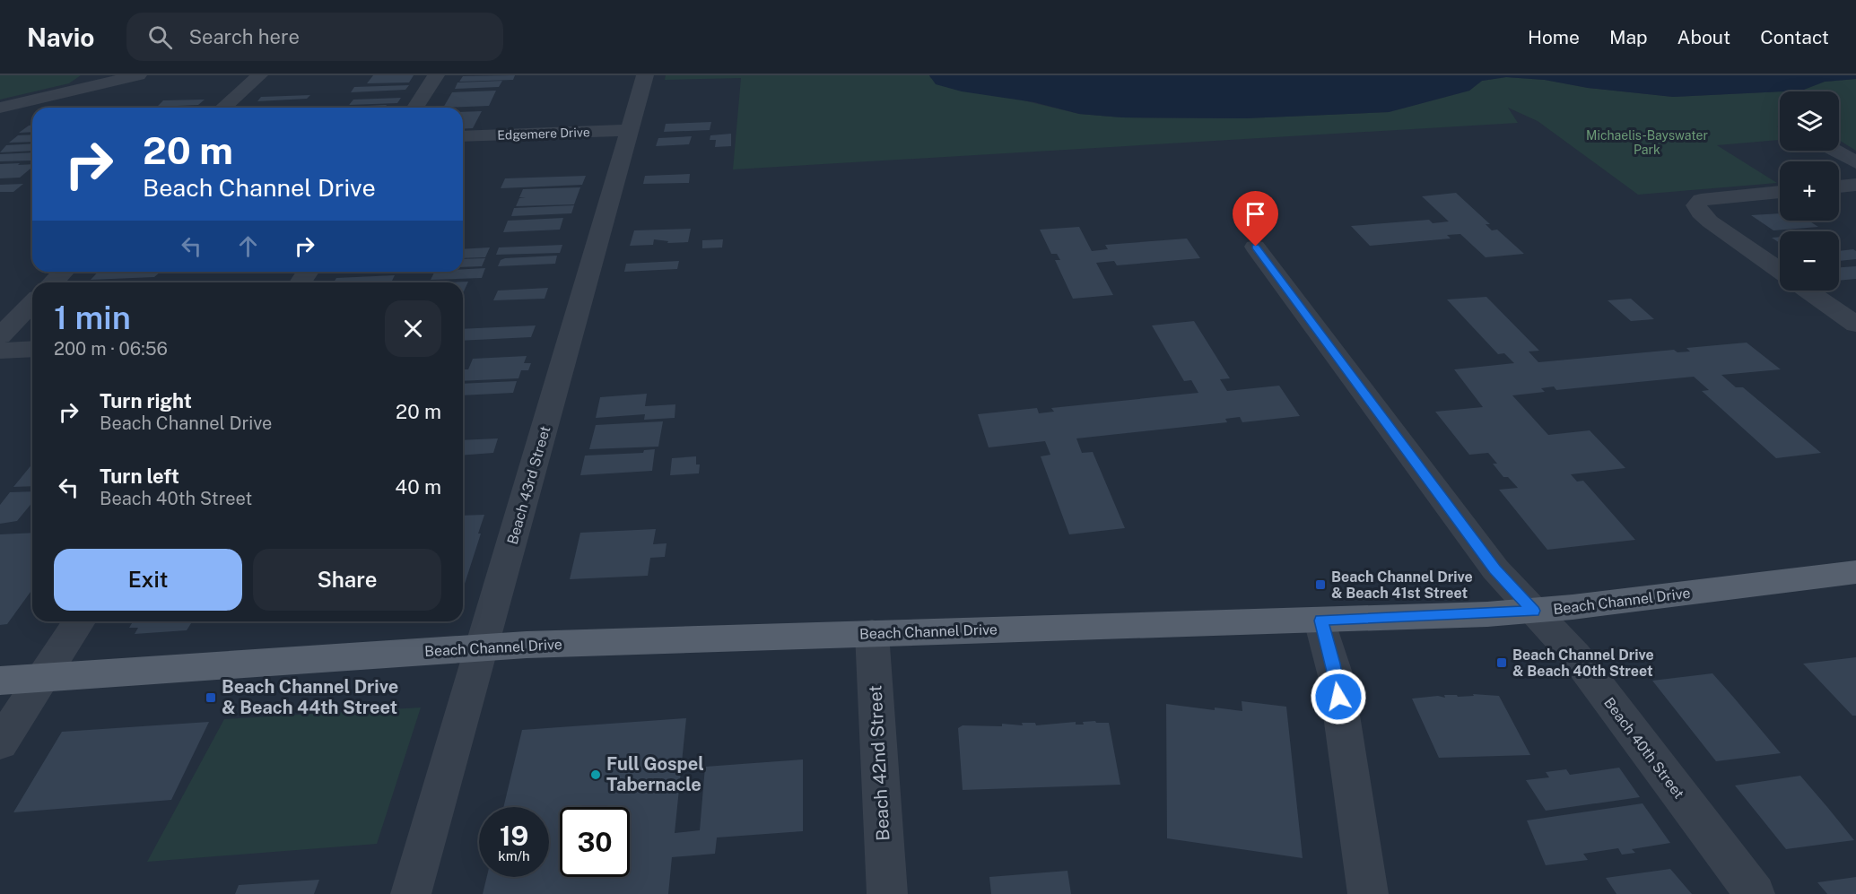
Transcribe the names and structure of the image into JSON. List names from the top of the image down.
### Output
{
  "streets": {
    "main road": ["Beach Channel Drive"],
    "street": [
      "Edgemere Drive",
      "Beach 43rd Street",
      "Beach 40th Street",
      "Beach 42nd Street"
    ]
  },
  "crossings": [
    ["Edgemere Drive", "Beach 43rd Street"],
    ["Beach 43rd Street", "Beach Channel Drive"],
    ["Beach Channel Drive", "Beach 40th Street"],
    ["Beach Channel Drive", "Beach 42nd Street"]
  ],
  "parks": ["Michaelis-Bayswater Park"],
  "places": {
    "transit": ["Beach Channel Drive & Beach 41st Street", "Beach Channel Drive & Beach 40th Street", "Beach Channel Drive & Beach 44th Street"],
    "other": ["Full Gospel Tabernacle"]
  },
  "page": {
    "header": "Navio",
    "search": "Search here",
    "nav": [
      "Home",
      "Map",
      "About",
      "Contact"
    ],
    "map_buttons": ["+", "−"],
    "turn": ["20 m", "Beach Channel Drive"],
    "heading": ["1 min", "200 m · 06:56"],
    "list": [
      {
        "name": "Turn right",
        "note": "Beach Channel Drive",
        "value": "20 m"
      },
      {
        "name": "Turn left",
        "note": "Beach 40th Street",
        "value": "40 m"
      }
    ],
    "buttons": ["Exit", "Share"],
    "speed": "19 km/h",
    "limit": "30"
  }
}
